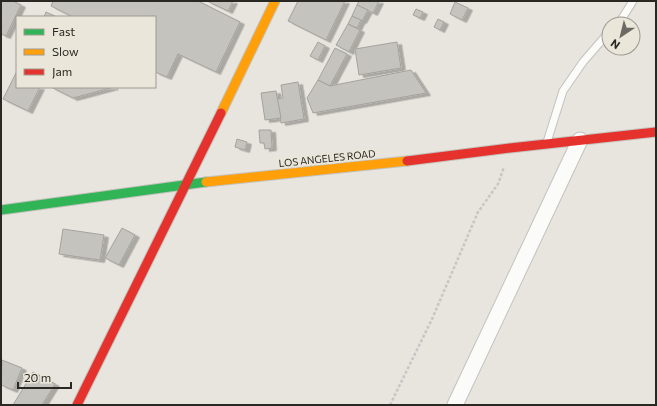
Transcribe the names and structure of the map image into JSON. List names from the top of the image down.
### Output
{
  "streets": {
    "main road": ["LOS ANGELES ROAD"]
  },
  "legend": ["Fast", "Slow", "Jam"],
  "scale_bar": "20 m",
  "north": "bottom left"
}
